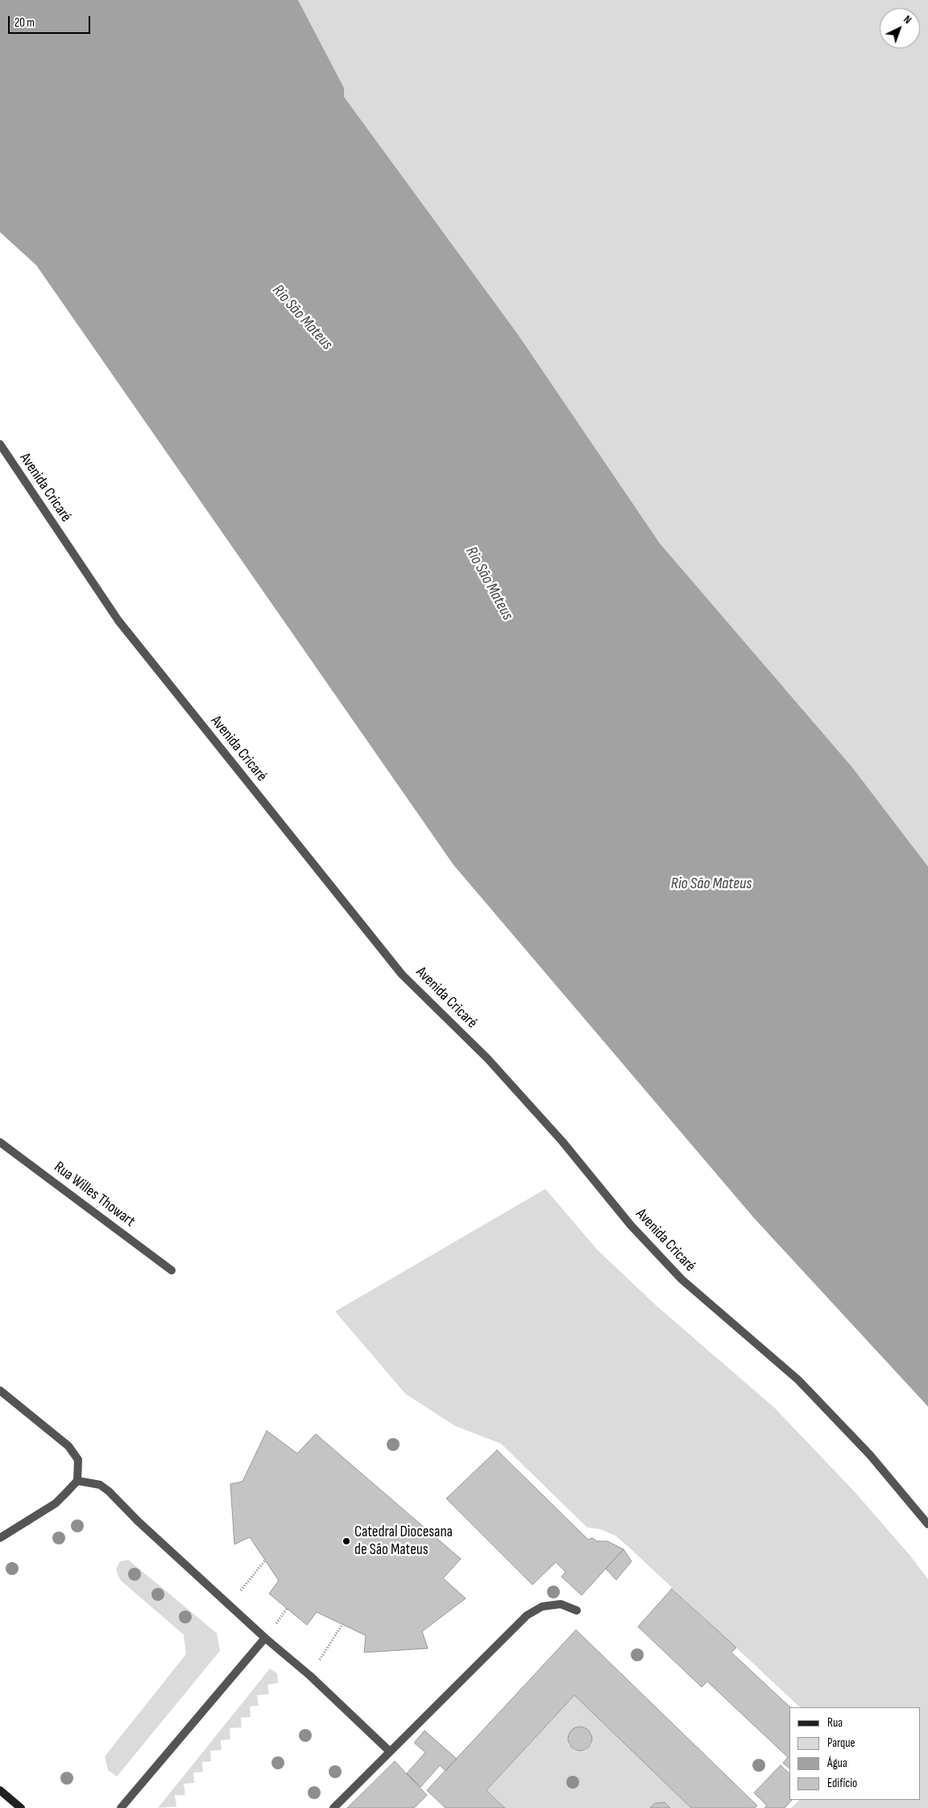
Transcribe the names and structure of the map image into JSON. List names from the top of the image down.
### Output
{
  "streets": {
    "street": ["Avenida Cricaré", "Rua Willes Thowart"]
  },
  "water": ["Rio São Mateus"],
  "places": ["Catedral Diocesana de São Mateus"],
  "legend": [
    "Rua",
    "Parque",
    "Água",
    "Edifício"
  ],
  "scale_bar": "20 m",
  "north": "top right"
}
